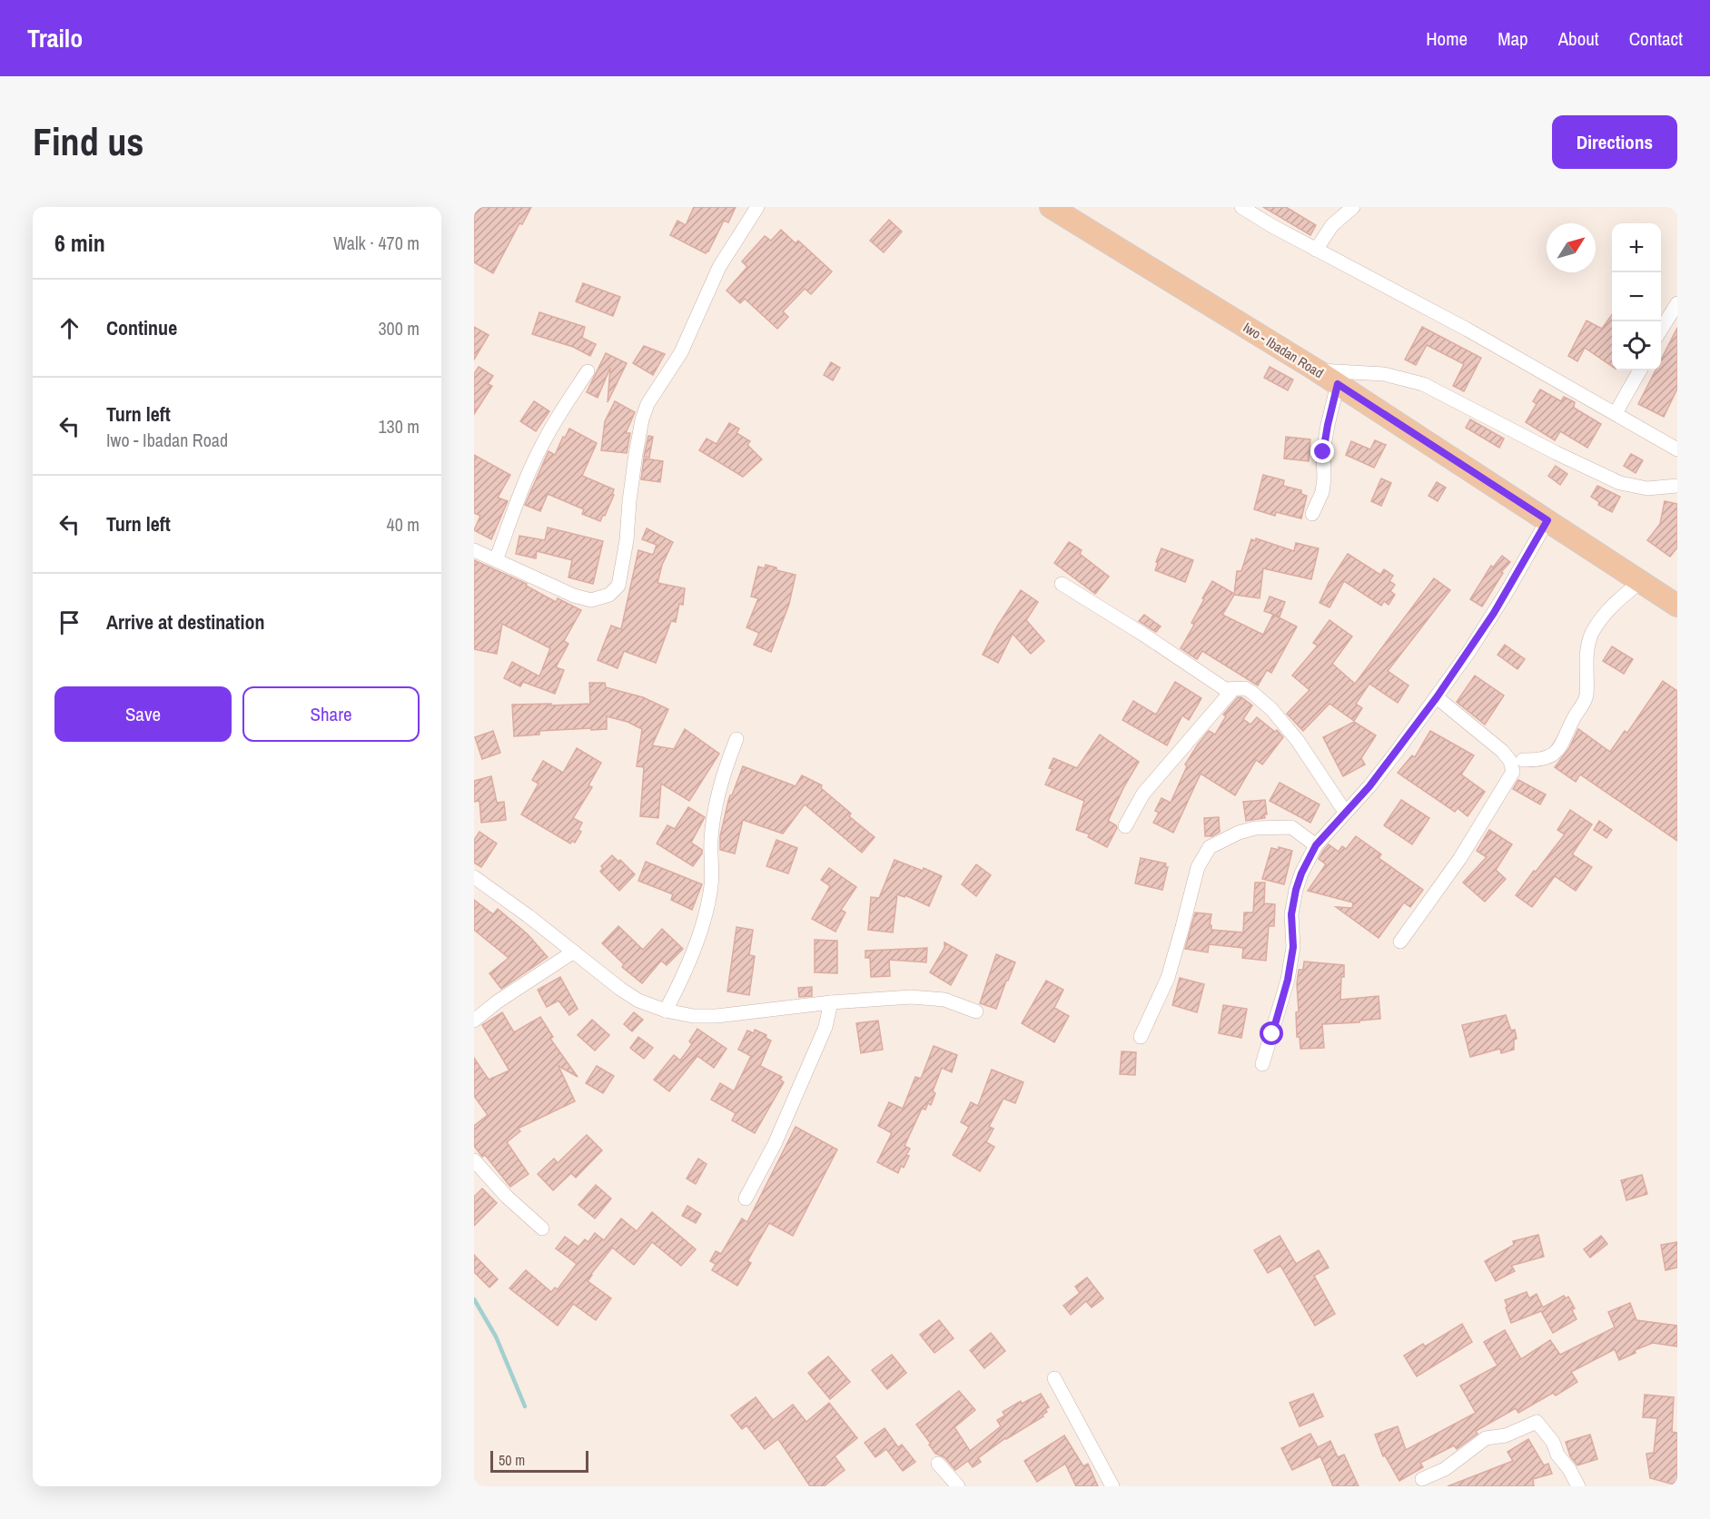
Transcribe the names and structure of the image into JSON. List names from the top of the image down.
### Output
{
  "streets": {
    "main road": ["Iwo - Ibadan Road"]
  },
  "scale_bar": "50 m",
  "north": "top right",
  "page": {
    "header": "Trailo",
    "nav": [
      "Home",
      "Map",
      "About",
      "Contact"
    ],
    "buttons": [
      "Directions",
      ["Save", "Share"]
    ],
    "title": "Find us",
    "heading": ["6 min", "Walk · 470 m"],
    "map_buttons": ["+", "−"],
    "list": [
      ["Continue", "300 m"],
      ["Turn left", "Iwo - Ibadan Road", "130 m"],
      ["Turn left", "40 m"],
      "Arrive at destination"
    ],
    "scale": "50 m"
  }
}
